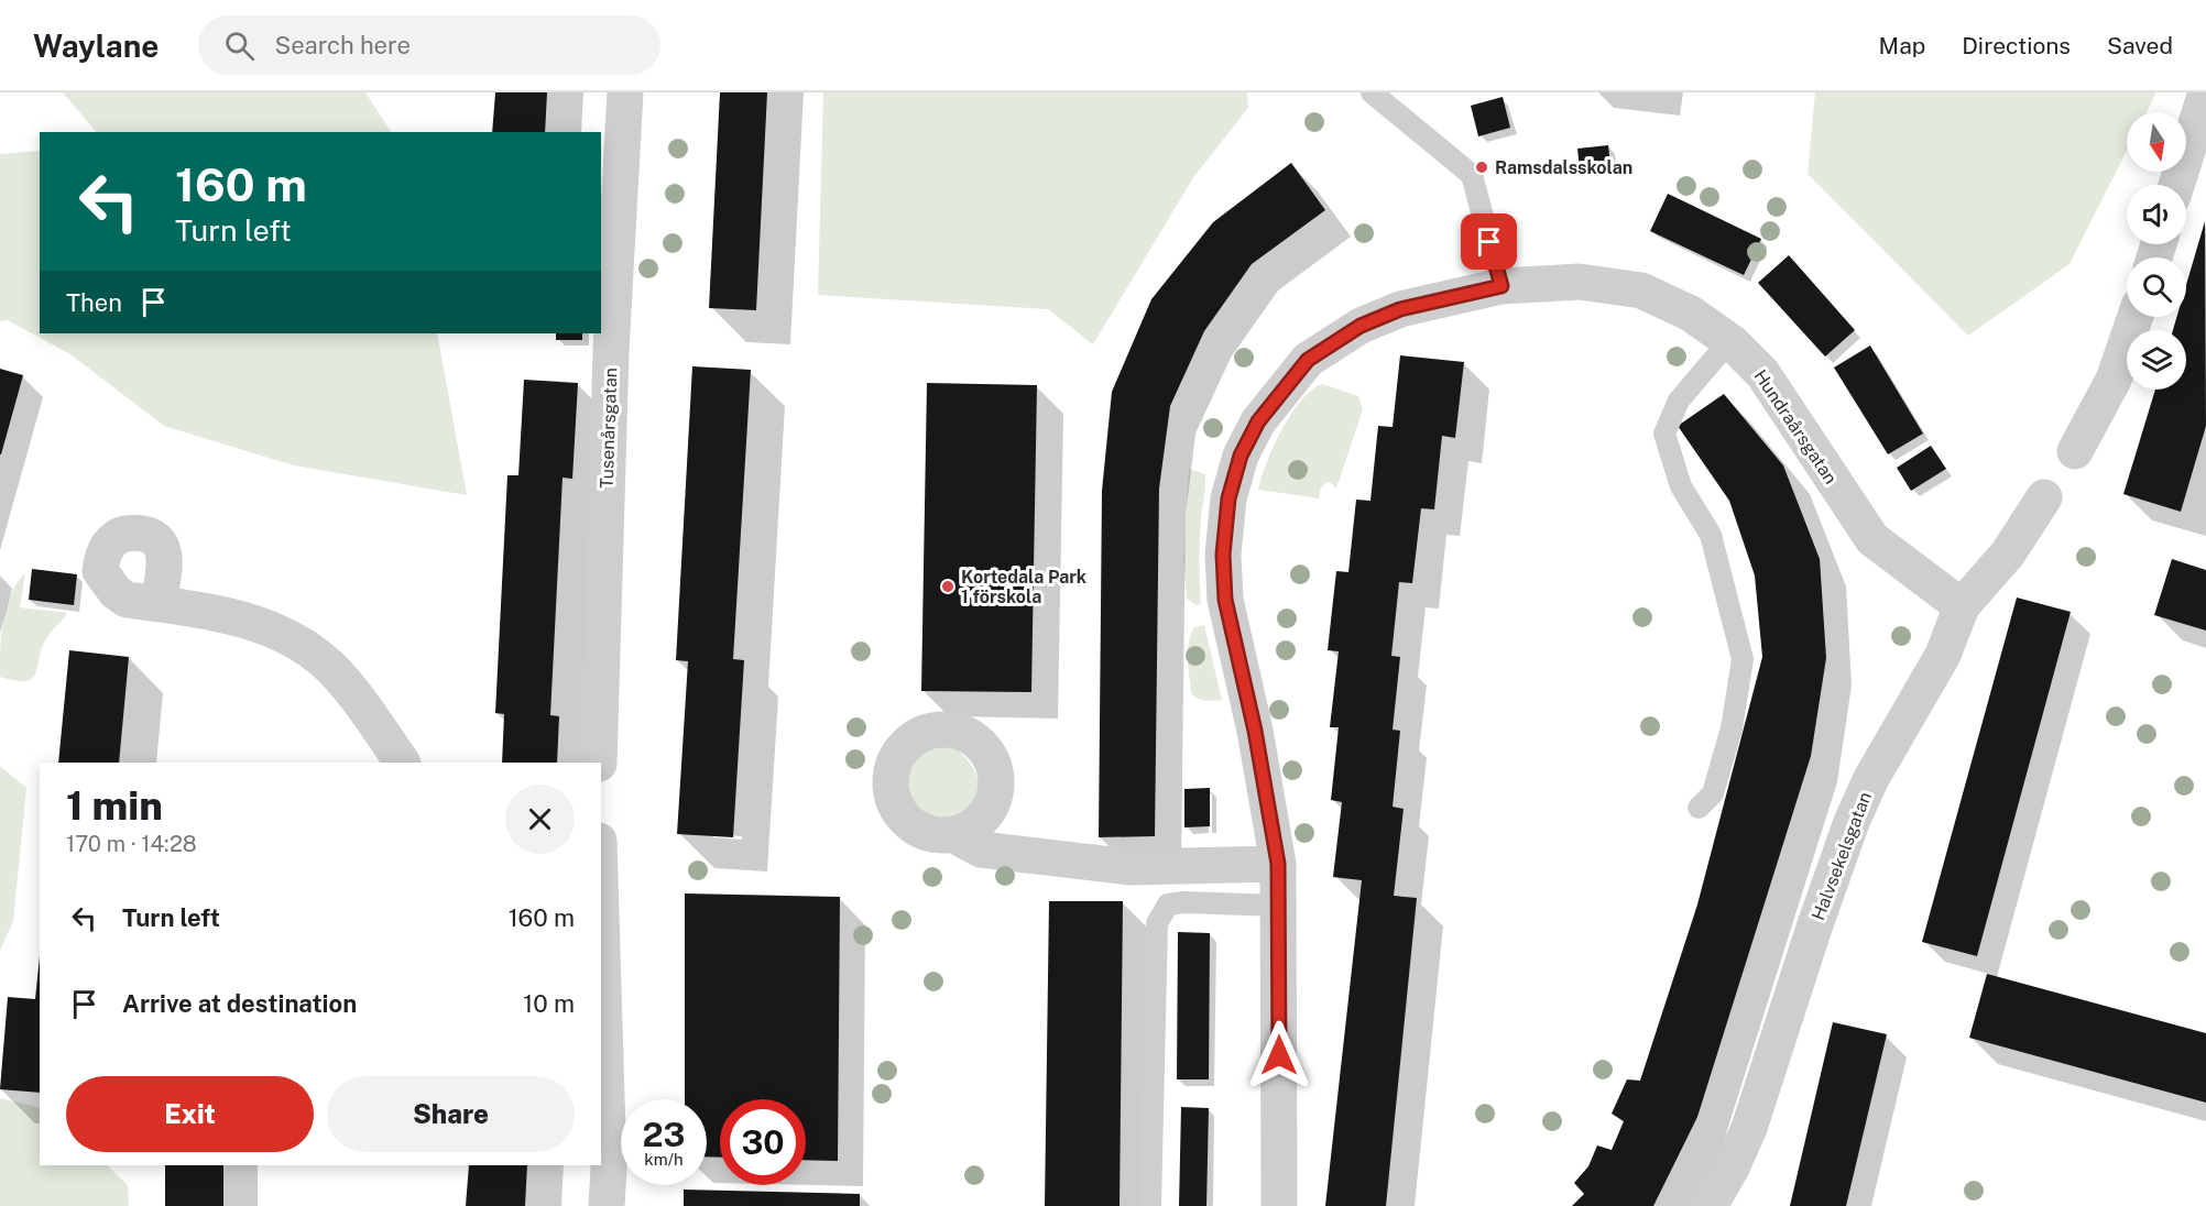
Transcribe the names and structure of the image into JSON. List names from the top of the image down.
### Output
{
  "streets": {
    "street": ["Hundraårsgatan", "Tusenårsgatan", "Halvsekelsgatan"]
  },
  "crossings": [
    ["Hundraårsgatan", "Halvsekelsgatan"]
  ],
  "places": ["Ramsdalsskolan", "Kortedala Park 1 förskola"],
  "north": "bottom",
  "page": {
    "header": "Waylane",
    "search": "Search here",
    "nav": ["Map", "Directions", "Saved"],
    "turn": ["160 m", "Turn left"],
    "then": "Then",
    "heading": ["1 min", "170 m · 14:28"],
    "list": [
      {
        "name": "Turn left",
        "value": "160 m"
      },
      {
        "name": "Arrive at destination",
        "value": "10 m"
      }
    ],
    "buttons": ["Exit", "Share"],
    "speed": "23 km/h",
    "limit": "30"
  }
}
